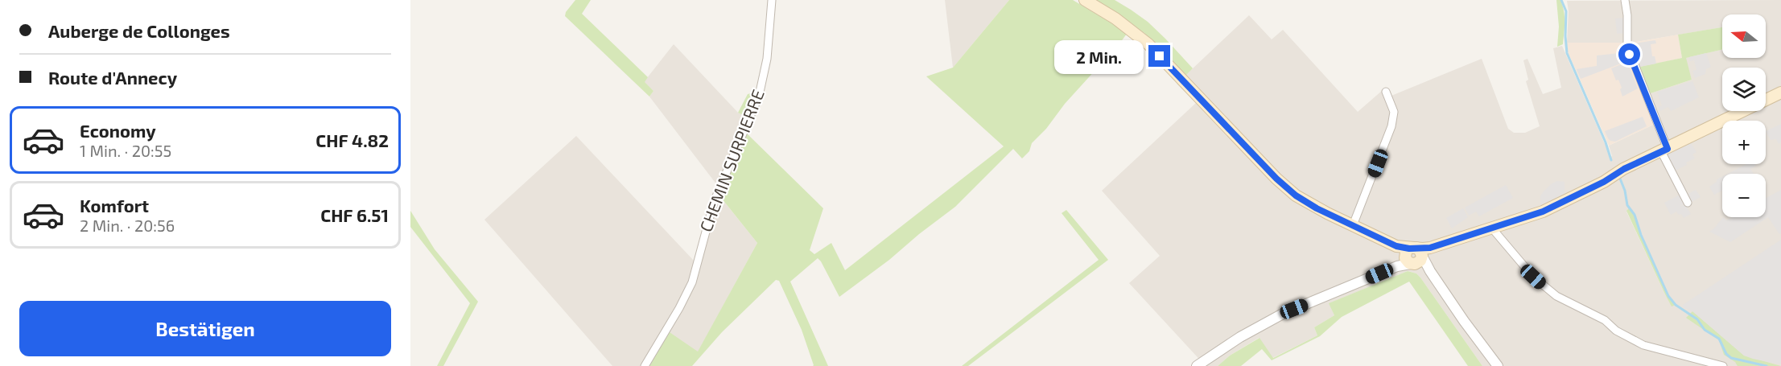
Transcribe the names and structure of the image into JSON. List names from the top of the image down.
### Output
{
  "streets": {
    "street": ["CHEMIN SURPIERRE"]
  },
  "north": "left",
  "page": {
    "banner": ["Auberge de Collonges", "Route d'Annecy"],
    "map_buttons": ["+", "−"],
    "bubble": "2 Min.",
    "list": [
      {
        "name": "Economy",
        "note": "1 Min. · 20:55",
        "value": "CHF 4.82"
      },
      {
        "name": "Komfort",
        "note": "2 Min. · 20:56",
        "value": "CHF 6.51"
      }
    ],
    "buttons": "Bestätigen"
  }
}
